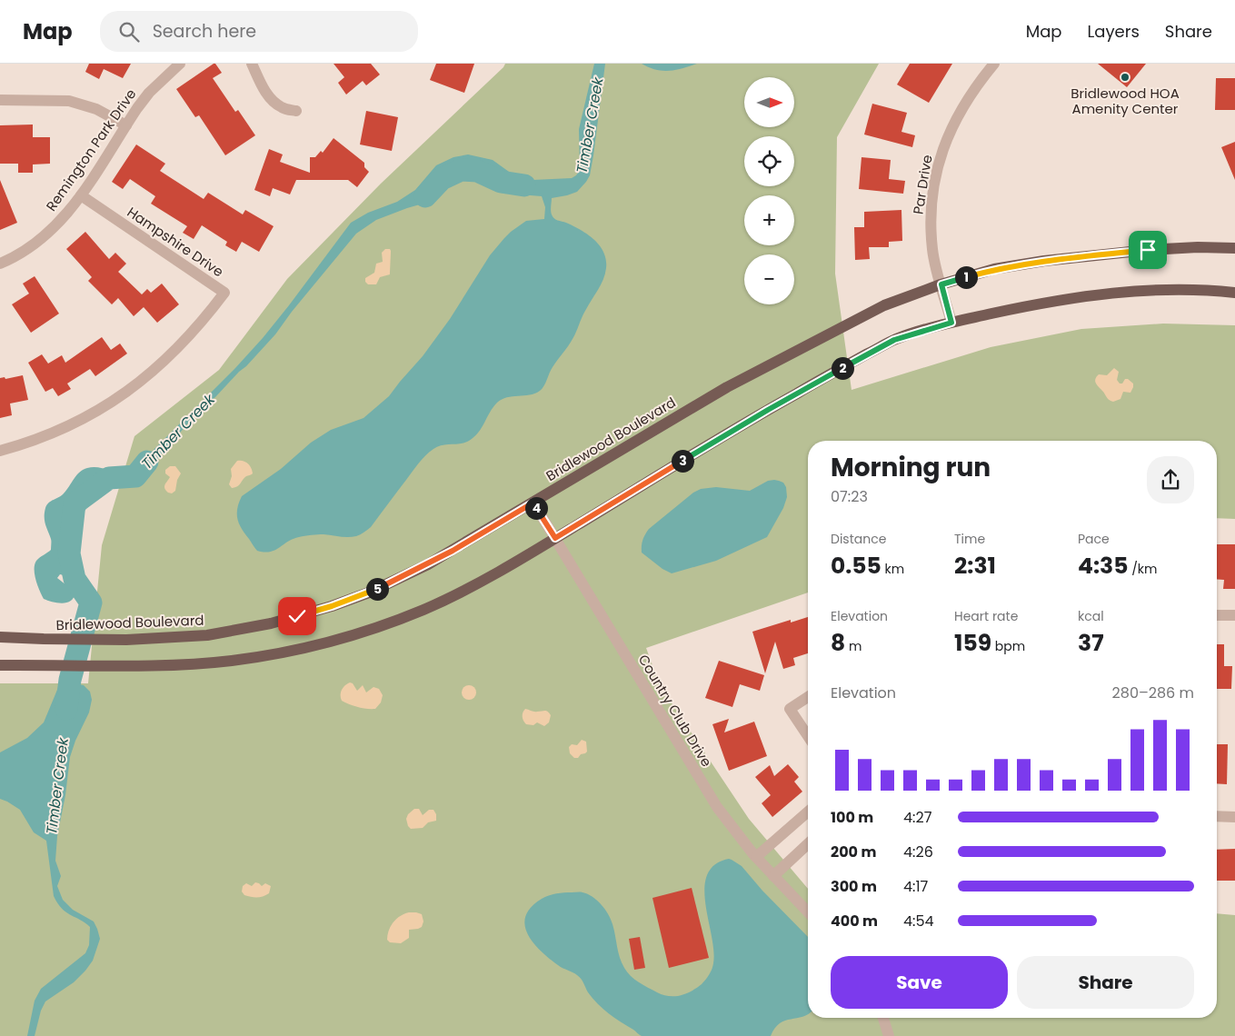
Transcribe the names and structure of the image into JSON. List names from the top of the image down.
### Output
{
  "streets": {
    "main road": ["Bridlewood Boulevard"],
    "street": [
      "Remington Park Drive",
      "Par Drive",
      "Hampshire Drive",
      "Country Club Drive"
    ]
  },
  "crossings": [
    ["Remington Park Drive", "Hampshire Drive"],
    ["Par Drive", "Bridlewood Boulevard"],
    ["Bridlewood Boulevard", "Country Club Drive"]
  ],
  "water": ["Timber Creek"],
  "places": ["Bridlewood HOA Amenity Center"],
  "north": "right",
  "page": {
    "header": "Map",
    "search": "Search here",
    "nav": ["Map", "Layers", "Share"],
    "map_buttons": ["+", "−"],
    "pins": [
      "1",
      "2",
      "3",
      "4",
      "5"
    ],
    "heading": ["Morning run", "07:23"],
    "stats": [
      ["Distance", "0.55 km"],
      ["Time", "2:31"],
      ["Pace", "4:35 /km"],
      ["Elevation", "8 m"],
      ["Heart rate", "159 bpm"],
      ["kcal", "37"]
    ],
    "chart": ["Elevation", "280–286 m"],
    "list": [
      {
        "name": "100 m",
        "note": "4:27"
      },
      {
        "name": "200 m",
        "note": "4:26"
      },
      {
        "name": "300 m",
        "note": "4:17"
      },
      {
        "name": "400 m",
        "note": "4:54"
      }
    ],
    "buttons": ["Save", "Share"]
  }
}
